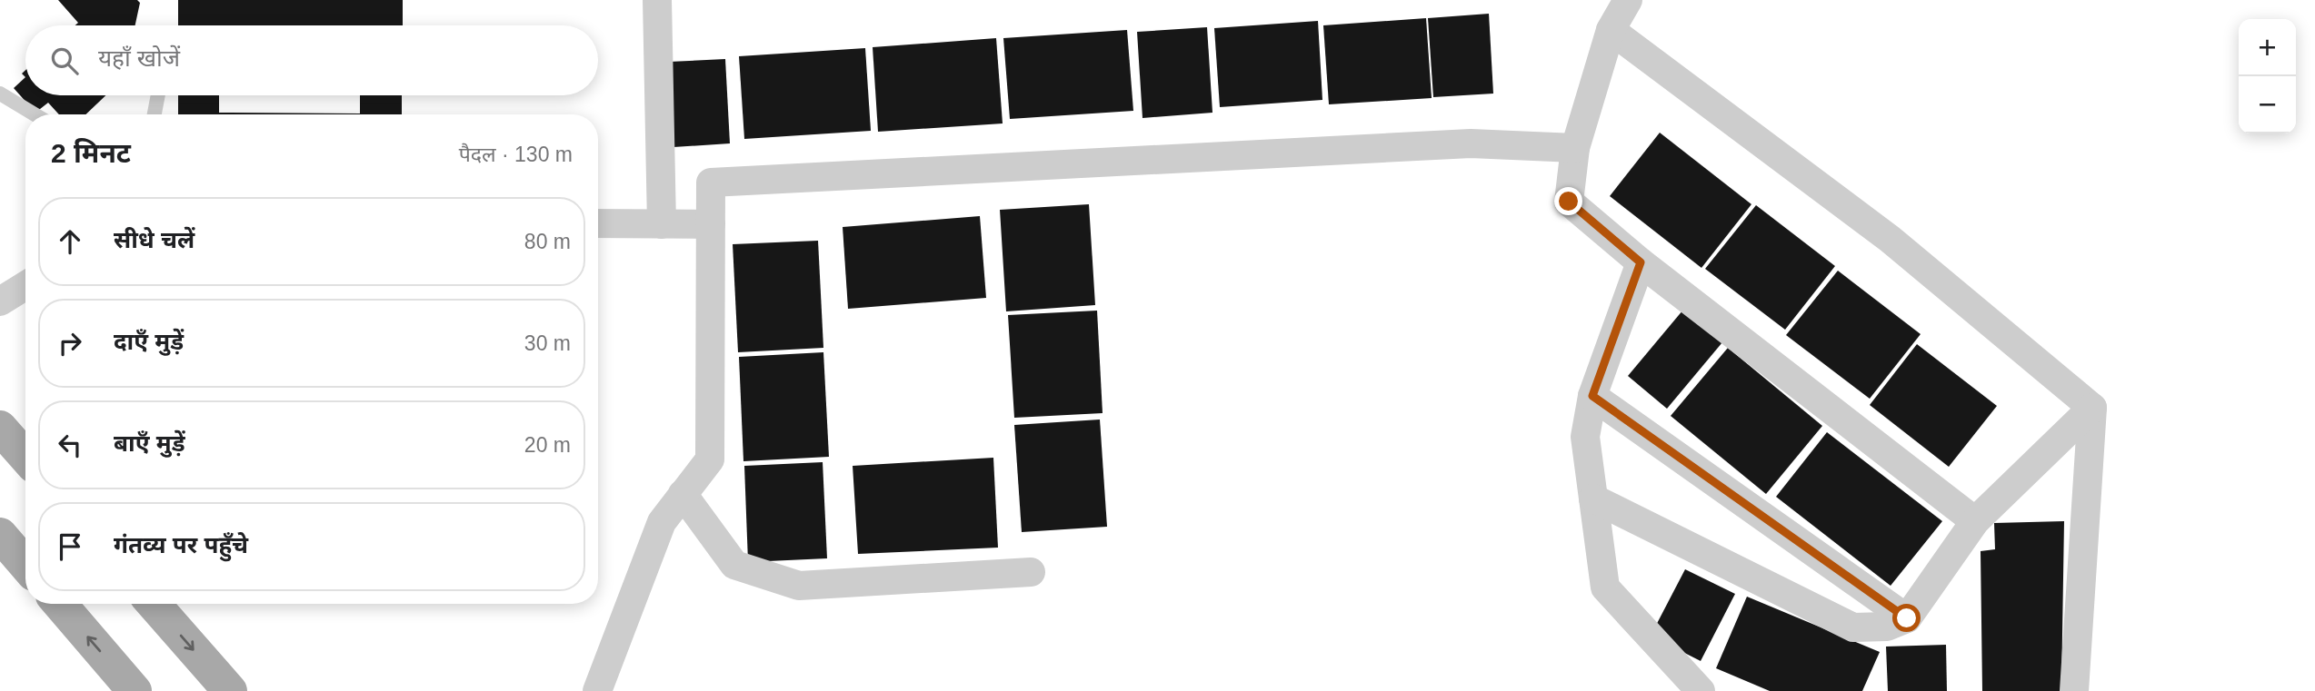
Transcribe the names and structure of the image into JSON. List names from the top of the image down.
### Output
{
  "page": {
    "map_buttons": ["+", "−"],
    "search": "यहाँ खोजें",
    "heading": ["2 मिनट", "पैदल · 130 m"],
    "list": [
      ["सीधे चलें", "80 m"],
      ["दाएँ मुड़ें", "30 m"],
      ["बाएँ मुड़ें", "20 m"],
      "गंतव्य पर पहुँचे"
    ]
  }
}
